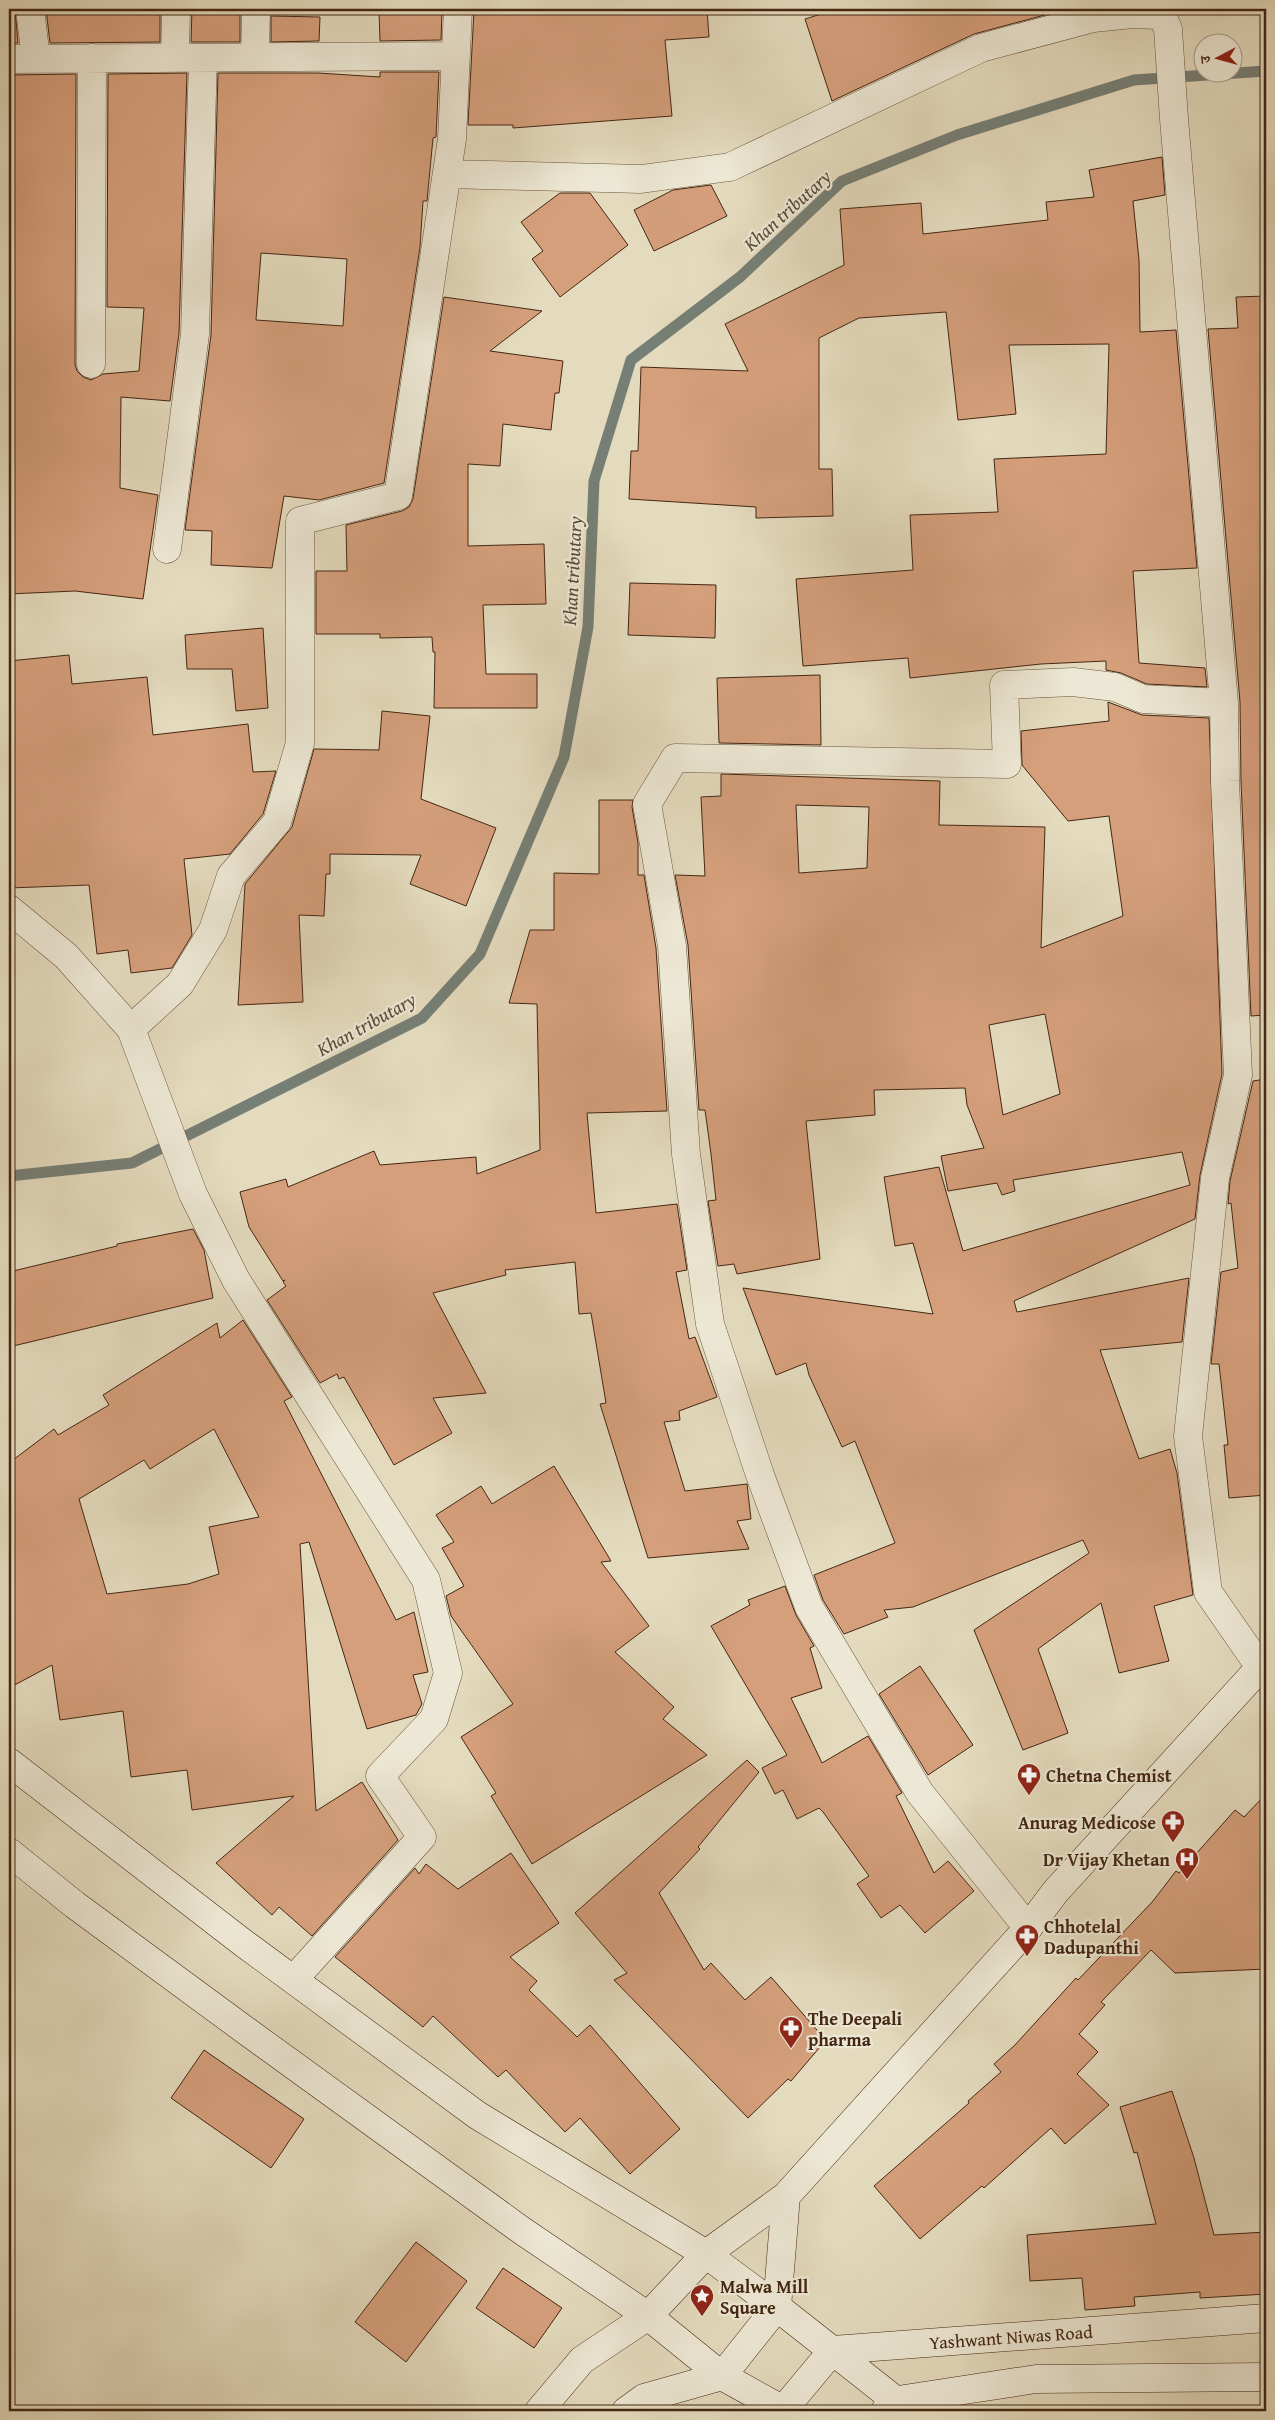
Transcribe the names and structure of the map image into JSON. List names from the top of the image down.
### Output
{
  "streets": {
    "street": ["Yashwant Niwas Road"]
  },
  "water": ["Khan tributary"],
  "places": {
    "pharmacy": [
      "Chetna Chemist",
      "Anurag Medicose",
      "Chhotelal Dadupanthi",
      "The Deepali pharma"
    ],
    "hospital": ["Dr Vijay Khetan"],
    "place": ["Malwa Mill Square"]
  },
  "north": "left"
}
